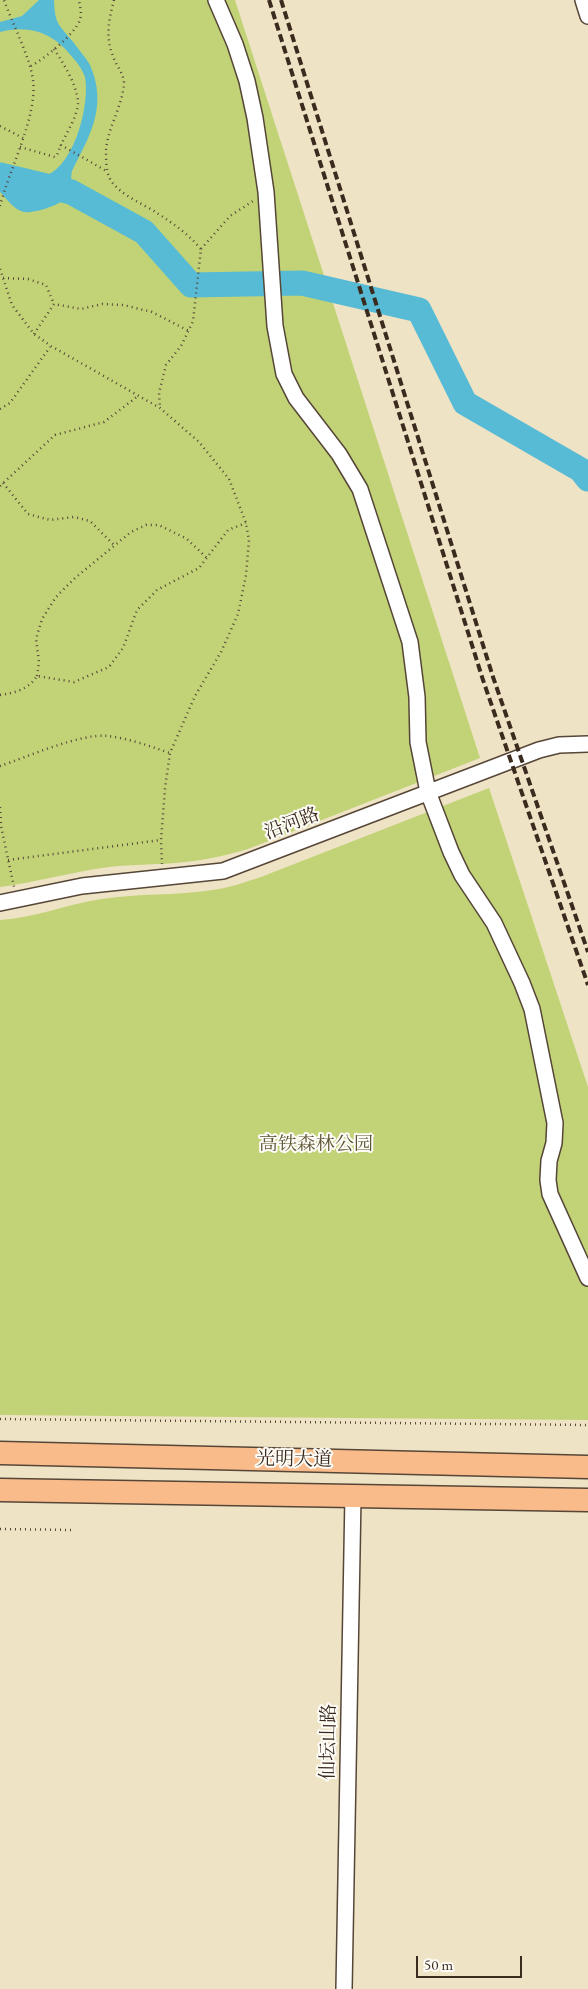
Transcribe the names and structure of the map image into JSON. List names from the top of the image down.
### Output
{
  "streets": {
    "main road": ["光明大道"],
    "street": ["沿河路", "仙坛山路"]
  },
  "crossings": [
    ["光明大道", "仙坛山路"]
  ],
  "parks": ["高铁森林公园"],
  "scale_bar": "50 m"
}
